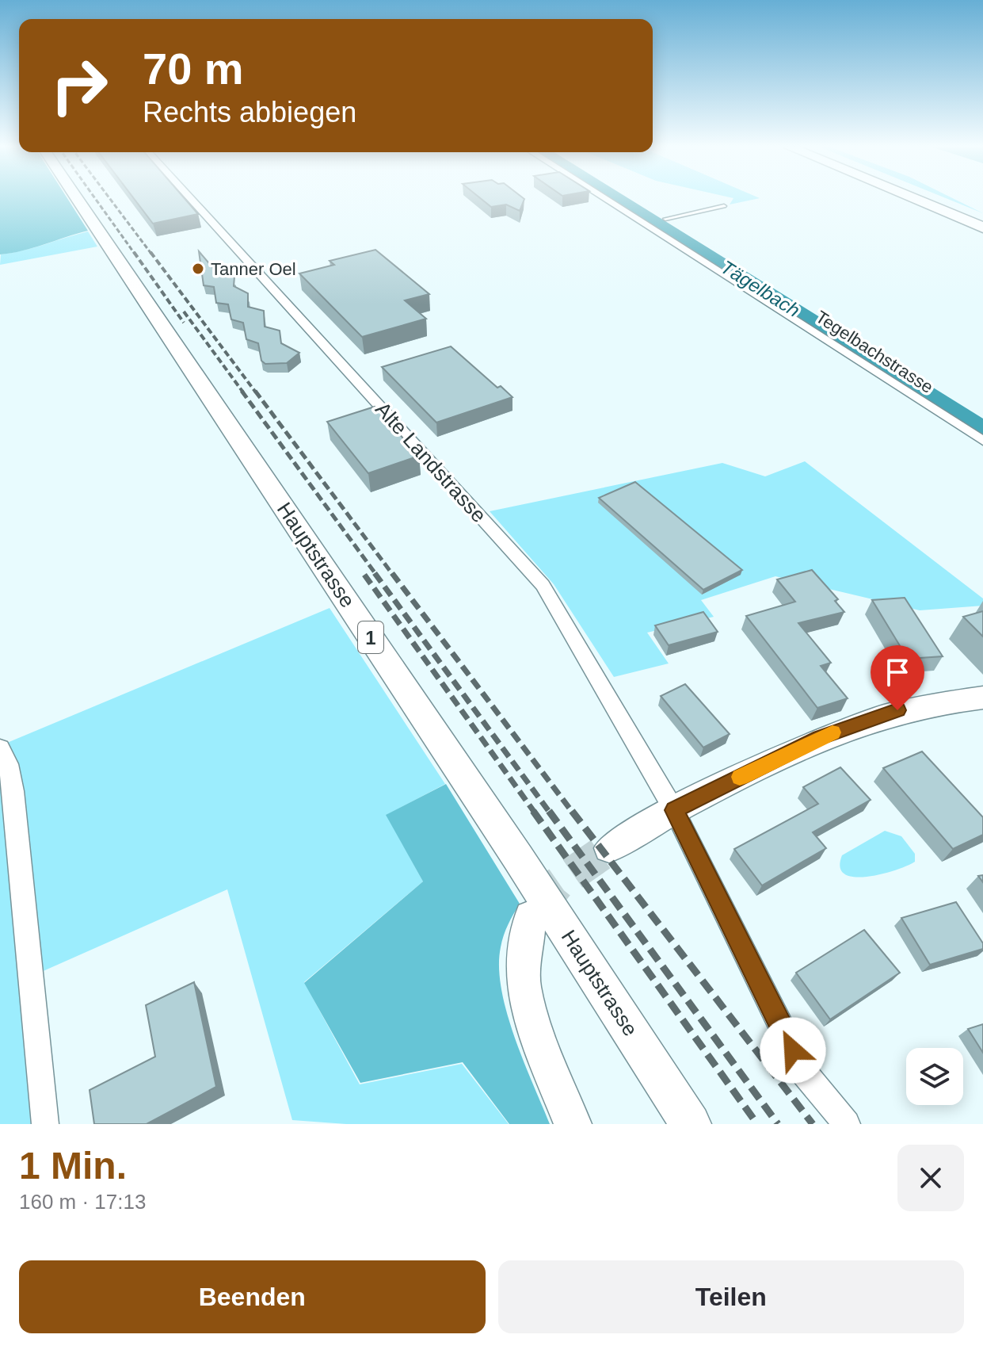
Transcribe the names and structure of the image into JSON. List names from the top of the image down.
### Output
{
  "streets": {
    "main road": ["Hauptstrasse", "1"],
    "street": ["Tegelbachstrasse", "Alte Landstrasse"]
  },
  "water": ["Tägelbach"],
  "places": ["Tanner Oel"],
  "page": {
    "turn": ["70 m", "Rechts abbiegen"],
    "heading": ["1 Min.", "160 m · 17:13"],
    "buttons": ["Beenden", "Teilen"]
  }
}
